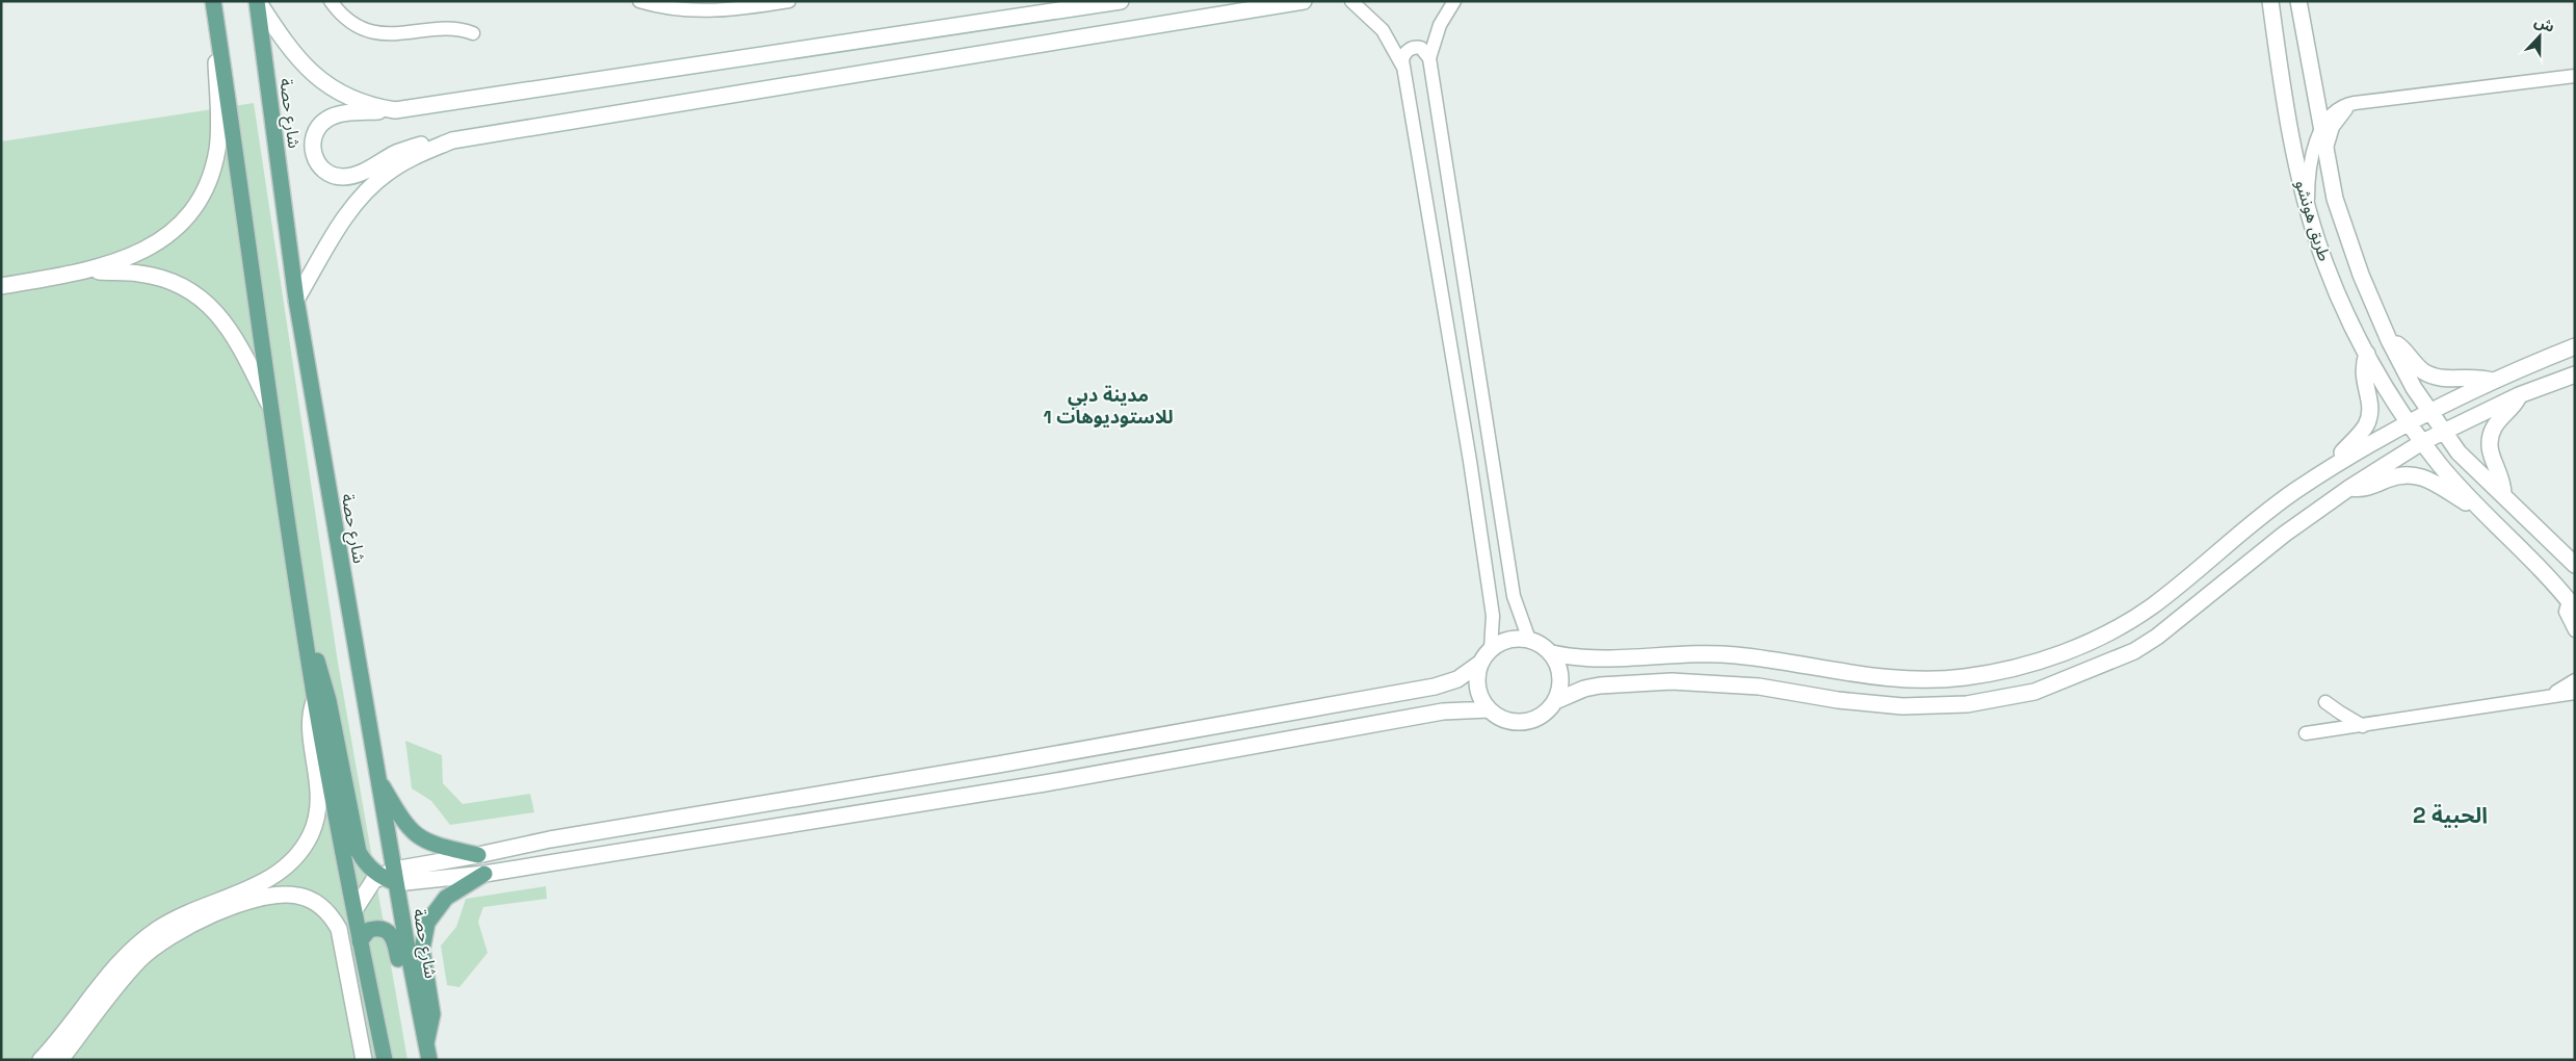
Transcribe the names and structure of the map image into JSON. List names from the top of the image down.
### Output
{
  "streets": {
    "main road": ["شارع حصة"],
    "street": ["طريق هونشو"]
  },
  "districts": ["مدينة دبي للاستوديوهات 1", "الحبية 2"],
  "north": "top"
}
